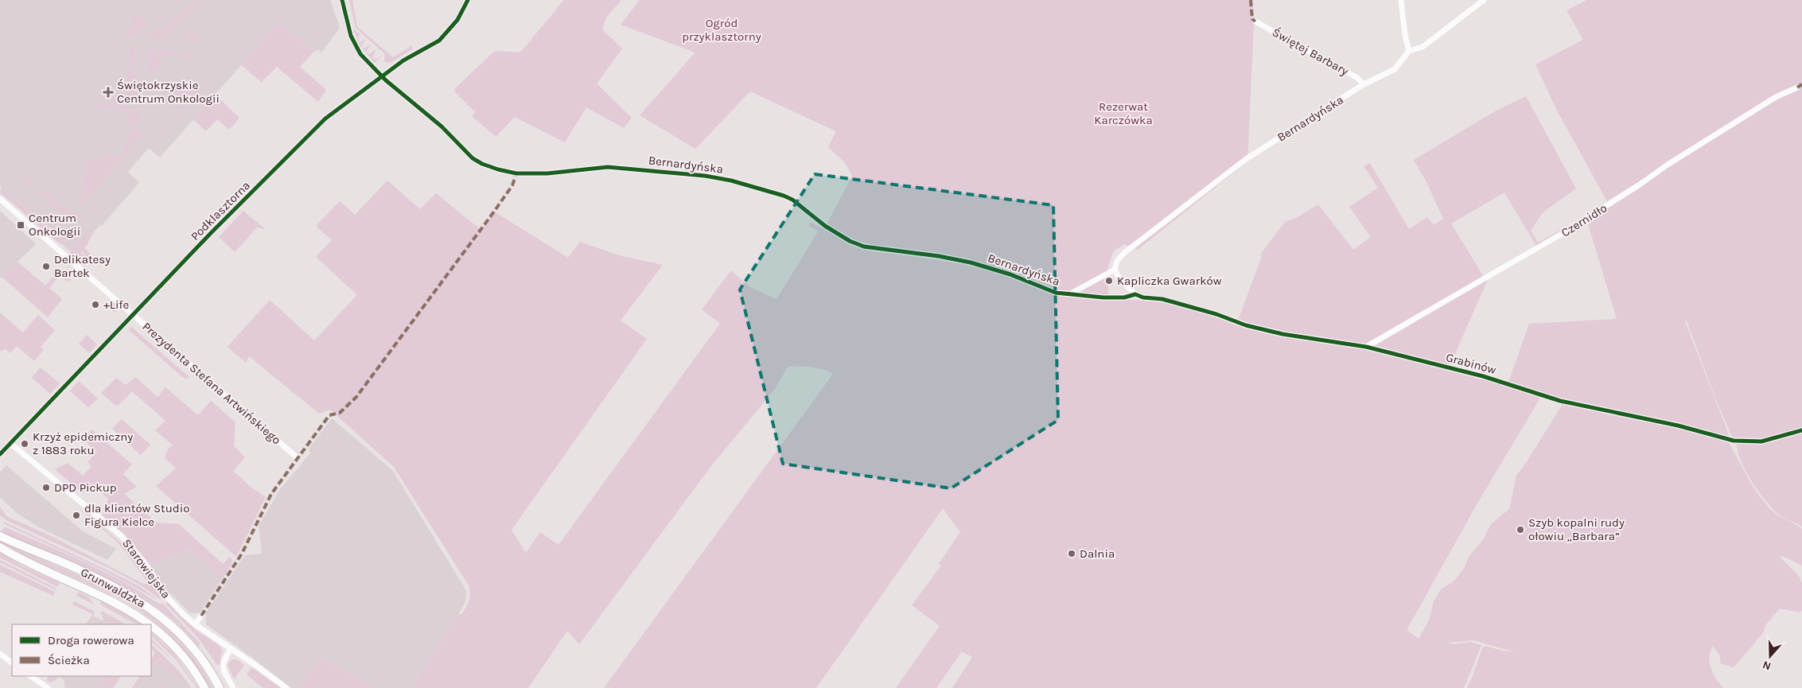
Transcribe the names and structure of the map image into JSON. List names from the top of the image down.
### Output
{
  "streets": {
    "main road": ["Grunwaldzka"],
    "street": [
      "Świętej Barbary",
      "Bernardyńska",
      "Podklasztorna",
      "Czernidło",
      "Grabinów",
      "Prezydenta Stefana Artwińskiego",
      "Starowiejska"
    ]
  },
  "crossings": [
    ["Świętej Barbary", "Bernardyńska"],
    ["Bernardyńska", "Podklasztorna"],
    ["Bernardyńska", "Grabinów"],
    ["Podklasztorna", "Prezydenta Stefana Artwińskiego"],
    ["Podklasztorna", "Starowiejska"],
    ["Czernidło", "Grabinów"]
  ],
  "parks": ["Ogród przyklasztorny", "Rezerwat Karczówka"],
  "places": {
    "health": ["Świętokrzyskie Centrum Onkologii"],
    "transit": ["Centrum Onkologii"],
    "other": [
      "Delikatesy Bartek",
      "Kapliczka Gwarków",
      "+Life",
      "Krzyż epidemiczny z 1883 roku",
      "DPD Pickup",
      "dla klientów Studio Figura Kielce",
      "Szyb kopalni rudy ołowiu „Barbara”",
      "Dalnia"
    ]
  },
  "legend": ["Droga rowerowa", "Ścieżka"],
  "north": "bottom"
}
